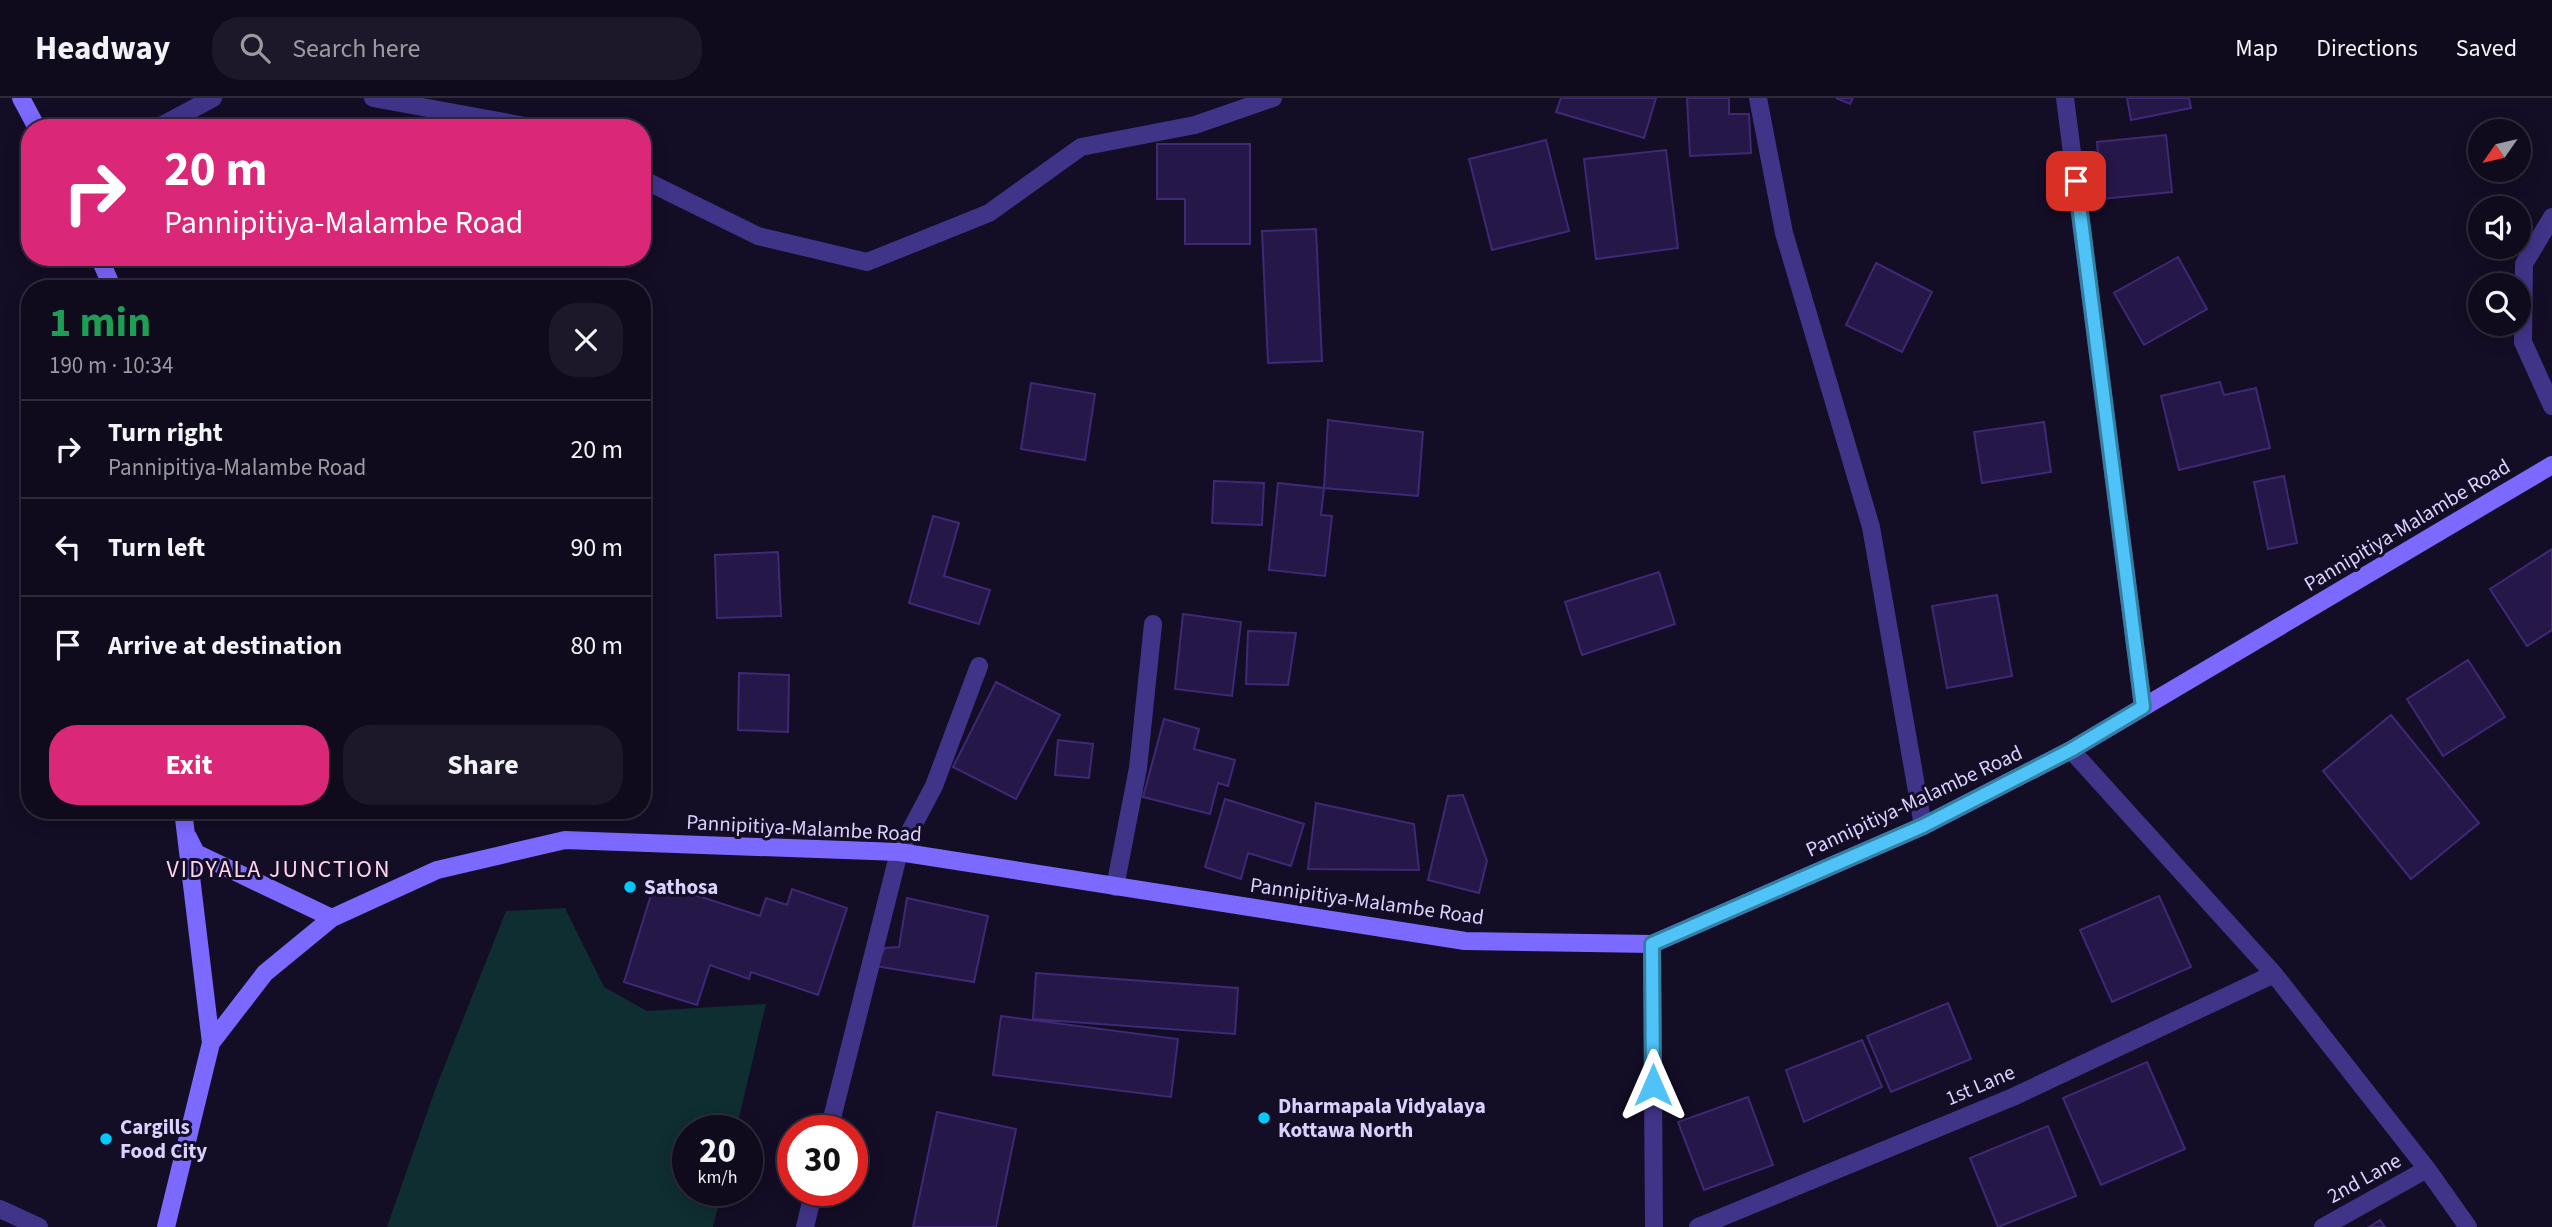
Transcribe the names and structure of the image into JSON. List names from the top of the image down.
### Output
{
  "streets": {
    "street": ["Pannipitiya-Malambe Road", "1st Lane", "2nd Lane"]
  },
  "districts": ["VIDYALA JUNCTION"],
  "places": ["Sathosa", "Dharmapala Vidyalaya Kottawa North", "Cargills Food City"],
  "north": "bottom left",
  "page": {
    "header": "Headway",
    "search": "Search here",
    "nav": ["Map", "Directions", "Saved"],
    "turn": ["20 m", "Pannipitiya-Malambe Road"],
    "heading": ["1 min", "190 m · 10:34"],
    "list": [
      {
        "name": "Turn right",
        "note": "Pannipitiya-Malambe Road",
        "value": "20 m"
      },
      {
        "name": "Turn left",
        "value": "90 m"
      },
      {
        "name": "Arrive at destination",
        "value": "80 m"
      }
    ],
    "buttons": ["Exit", "Share"],
    "speed": "20 km/h",
    "limit": "30"
  }
}
